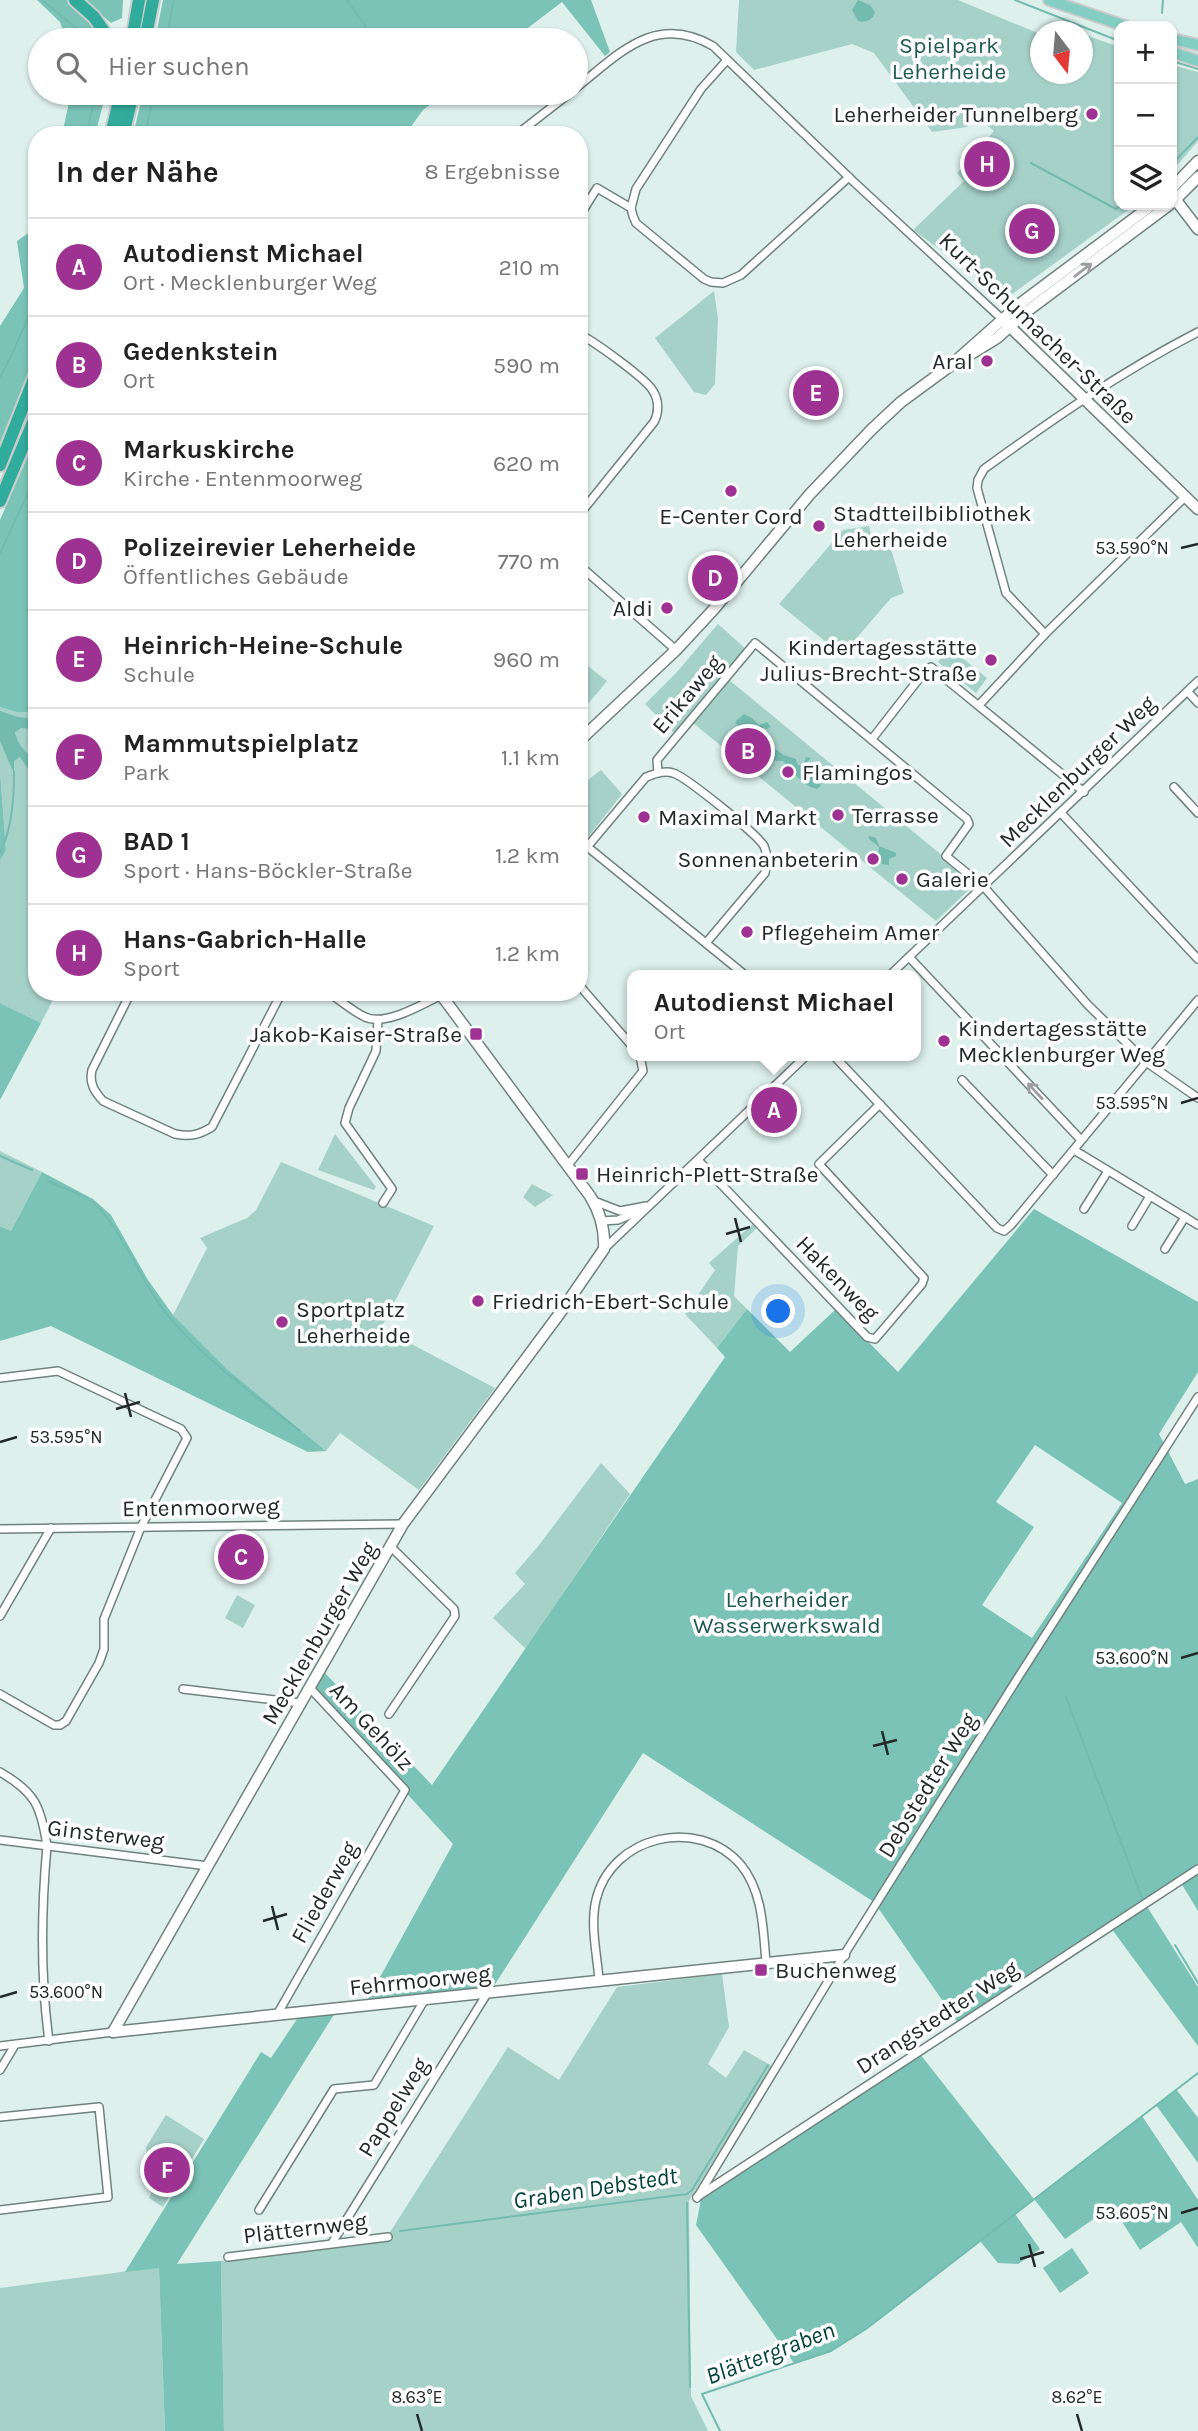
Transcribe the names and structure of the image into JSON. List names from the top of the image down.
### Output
{
  "streets": {
    "street": [
      "Kurt-Schumacher-Straße",
      "Erikaweg",
      "Mecklenburger Weg",
      "Hakenweg",
      "Entenmoorweg",
      "Am Gehölz",
      "Debstedter Weg",
      "Ginsterweg",
      "Fliederweg",
      "Fehrmoorweg",
      "Drangstedter Weg",
      "Pappelweg",
      "Plätternweg"
    ]
  },
  "crossings": [
    ["Mecklenburger Weg", "Hakenweg"],
    ["Mecklenburger Weg", "Entenmoorweg"],
    ["Mecklenburger Weg", "Am Gehölz"],
    ["Mecklenburger Weg", "Ginsterweg"],
    ["Mecklenburger Weg", "Fehrmoorweg"],
    ["Am Gehölz", "Fliederweg"],
    ["Debstedter Weg", "Fehrmoorweg"],
    ["Debstedter Weg", "Drangstedter Weg"],
    ["Fliederweg", "Fehrmoorweg"],
    ["Fehrmoorweg", "Pappelweg"],
    ["Pappelweg", "Plätternweg"]
  ],
  "water": ["Graben Debstedt", "Blättergraben"],
  "parks": ["Spielpark Leherheide", "Leherheider Wasserwerkswald"],
  "places": {
    "other": [
      "Leherheider Tunnelberg",
      "Aral",
      "E-Center Cord",
      "Stadtteilbibliothek Leherheide",
      "Aldi",
      "Kindertagesstätte Julius-Brecht-Straße",
      "Flamingos",
      "Terrasse",
      "Maximal Markt",
      "Sonnenanbeterin",
      "Galerie",
      "Pflegeheim Amer",
      "Kindertagesstätte Mecklenburger Weg",
      "Friedrich-Ebert-Schule",
      "Sportplatz Leherheide"
    ],
    "transit": ["Jakob-Kaiser-Straße", "Heinrich-Plett-Straße", "Buchenweg"]
  },
  "north": "bottom",
  "page": {
    "map_buttons": ["+", "−"],
    "search": "Hier suchen",
    "heading": ["In der Nähe", "8 Ergebnisse"],
    "pins": [
      "H",
      "G",
      "E",
      "D",
      "B",
      "A",
      "C",
      "F"
    ],
    "list": [
      {
        "mark": "A",
        "name": "Autodienst Michael",
        "note": "Ort · Mecklenburger Weg",
        "value": "210 m"
      },
      {
        "mark": "B",
        "name": "Gedenkstein",
        "note": "Ort",
        "value": "590 m"
      },
      {
        "mark": "C",
        "name": "Markuskirche",
        "note": "Kirche · Entenmoorweg",
        "value": "620 m"
      },
      {
        "mark": "D",
        "name": "Polizeirevier Leherheide",
        "note": "Öffentliches Gebäude",
        "value": "770 m"
      },
      {
        "mark": "E",
        "name": "Heinrich-Heine-Schule",
        "note": "Schule",
        "value": "960 m"
      },
      {
        "mark": "F",
        "name": "Mammutspielplatz",
        "note": "Park",
        "value": "1.1 km"
      },
      {
        "mark": "G",
        "name": "BAD 1",
        "note": "Sport · Hans-Böckler-Straße",
        "value": "1.2 km"
      },
      {
        "mark": "H",
        "name": "Hans-Gabrich-Halle",
        "note": "Sport",
        "value": "1.2 km"
      }
    ],
    "popup": ["Autodienst Michael", "Ort"]
  },
  "coordinates": [
    "53.590°N",
    "53.595°N",
    "53.600°N",
    "53.605°N",
    "8.63°E",
    "8.62°E"
  ]
}
